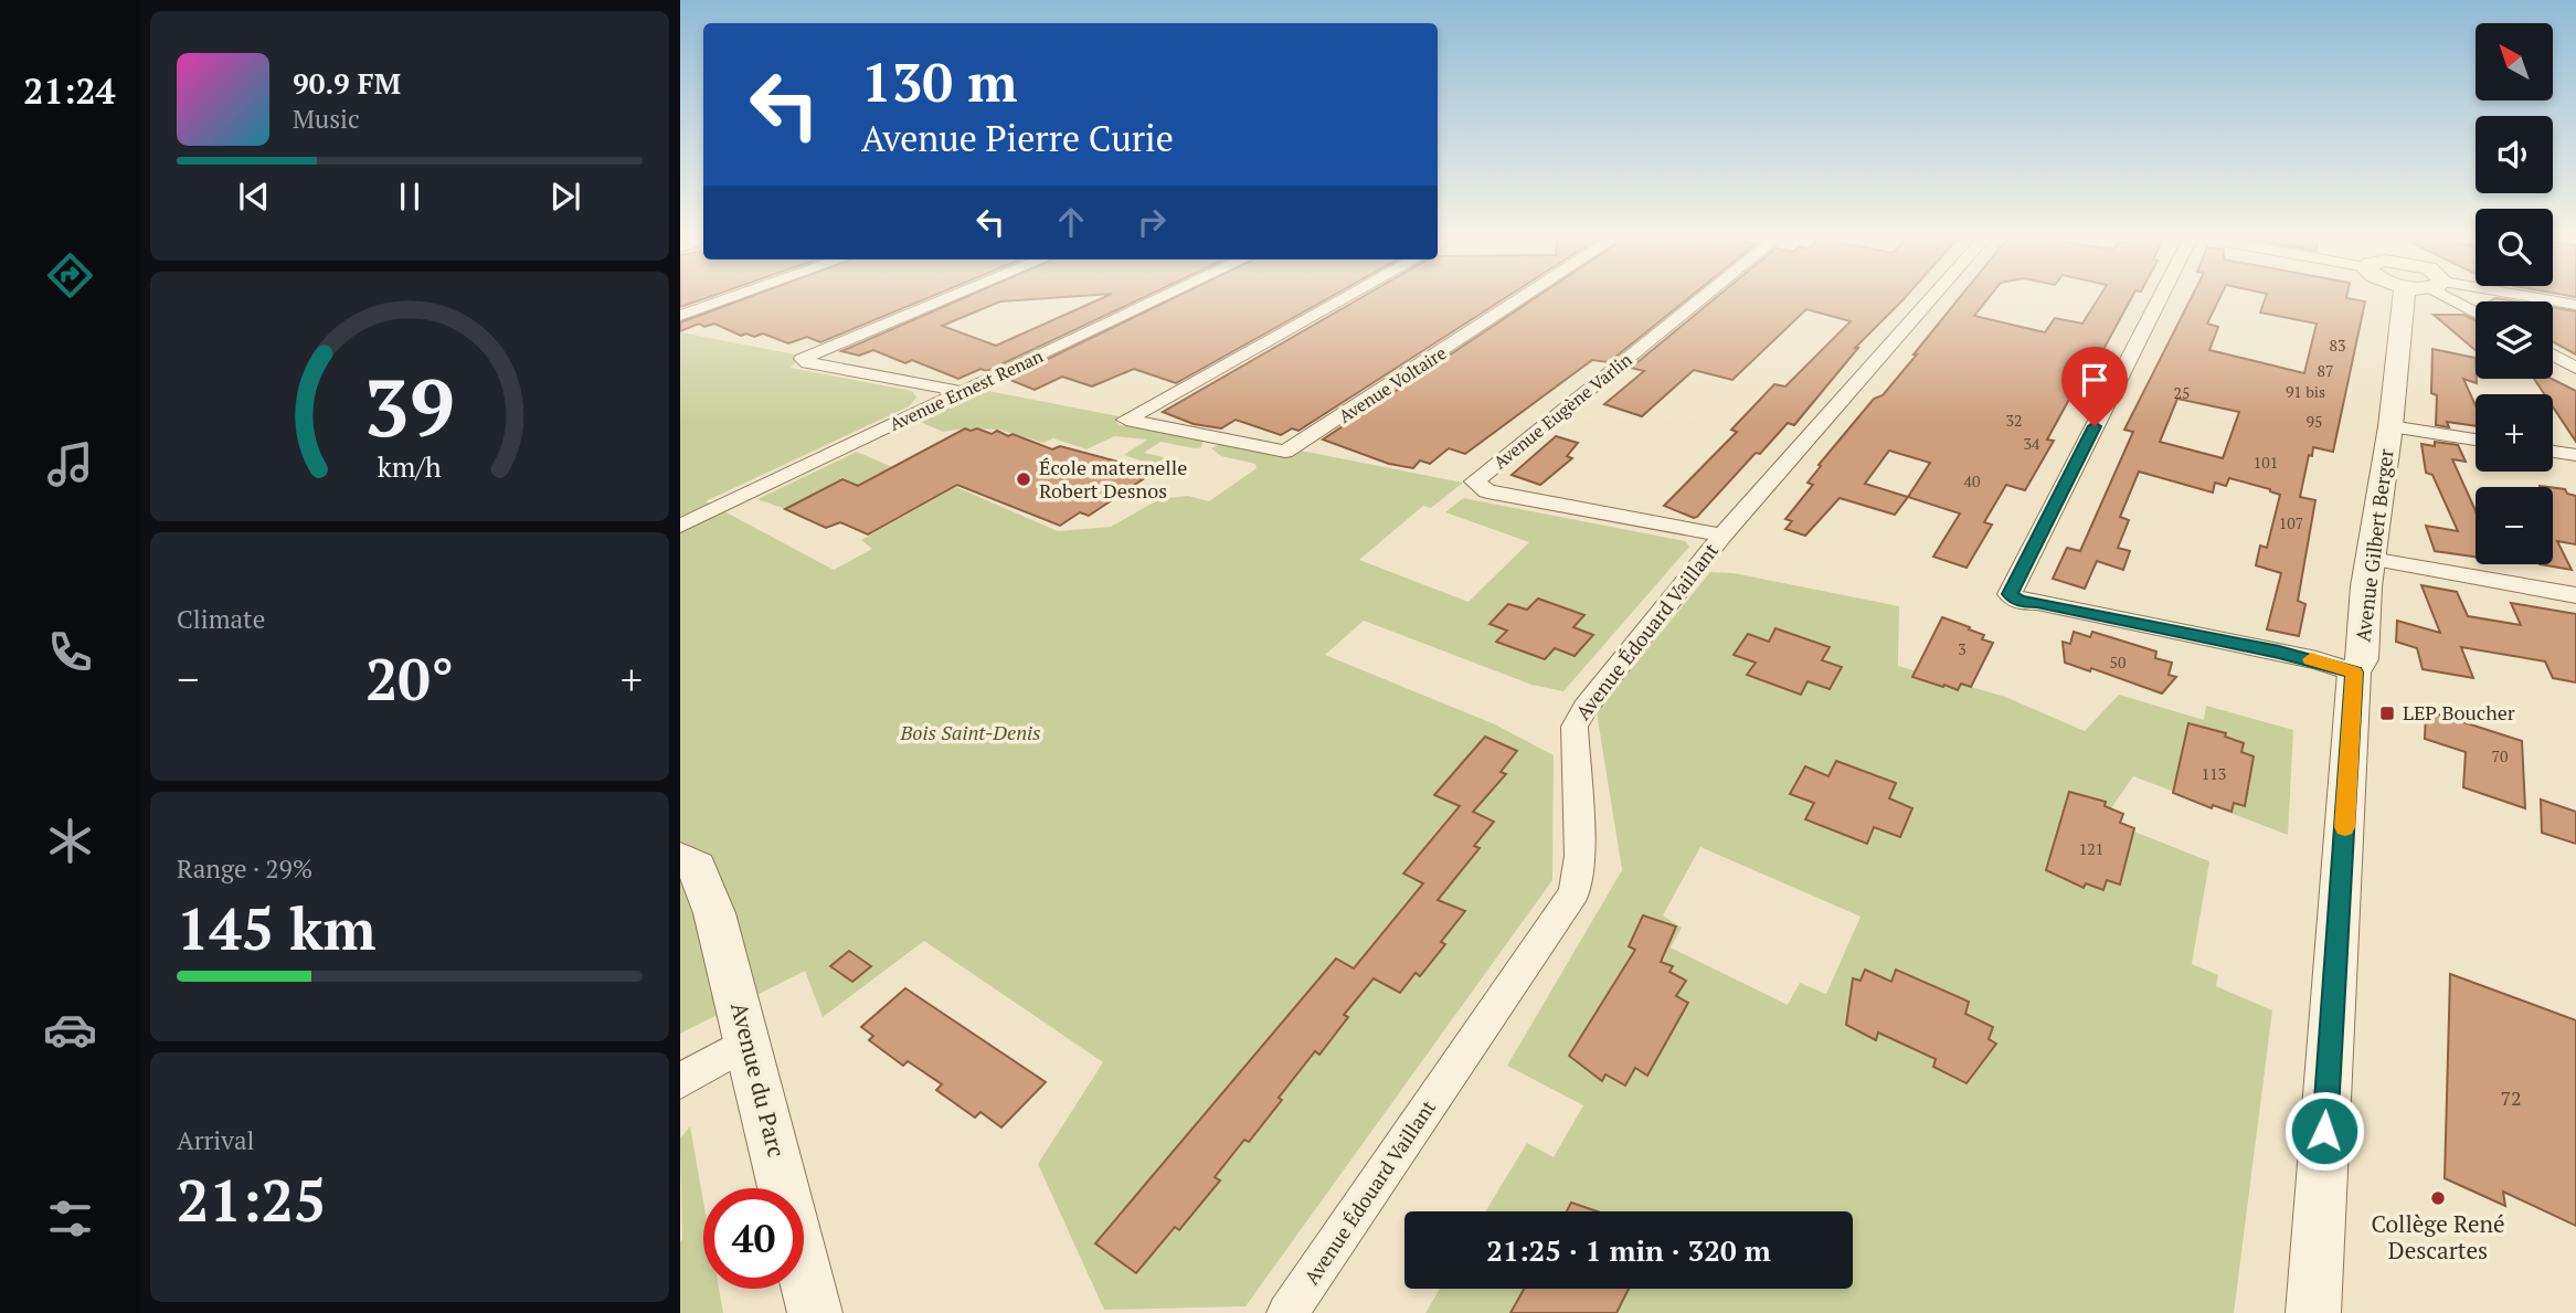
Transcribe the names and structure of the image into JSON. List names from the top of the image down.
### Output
{
  "streets": {
    "street": [
      "Avenue Voltaire",
      "Avenue Ernest Renan",
      "Avenue Eugène Varlin",
      "Avenue Gilbert Berger",
      "Avenue Édouard Vaillant",
      "Avenue du Parc"
    ]
  },
  "crossings": [
    ["Avenue Eugène Varlin", "Avenue Édouard Vaillant"]
  ],
  "parks": ["Bois Saint-Denis"],
  "places": {
    "other": ["École maternelle Robert Desnos", "Collège René Descartes"],
    "transit": ["LEP Boucher"]
  },
  "house_numbers": [
    "83",
    "87",
    "91 bis",
    "25",
    "32",
    "95",
    "34",
    "101",
    "40",
    "107",
    "3",
    "50",
    "70",
    "113",
    "121",
    "72"
  ],
  "north": "top left",
  "page": {
    "tabs": "21:24",
    "map_buttons": ["+", "−"],
    "turn": ["130 m", "Avenue Pierre Curie"],
    "song": ["90.9 FM", "Music"],
    "tile": [
      "Climate",
      ["Range · 29%", "145 km"],
      ["Arrival", "21:25"]
    ],
    "heat": ["−", "20°", "+"],
    "limit": "40",
    "trip": "21:25 · 1 min · 320 m",
    "gauge": ["39", "km/h"]
  }
}
